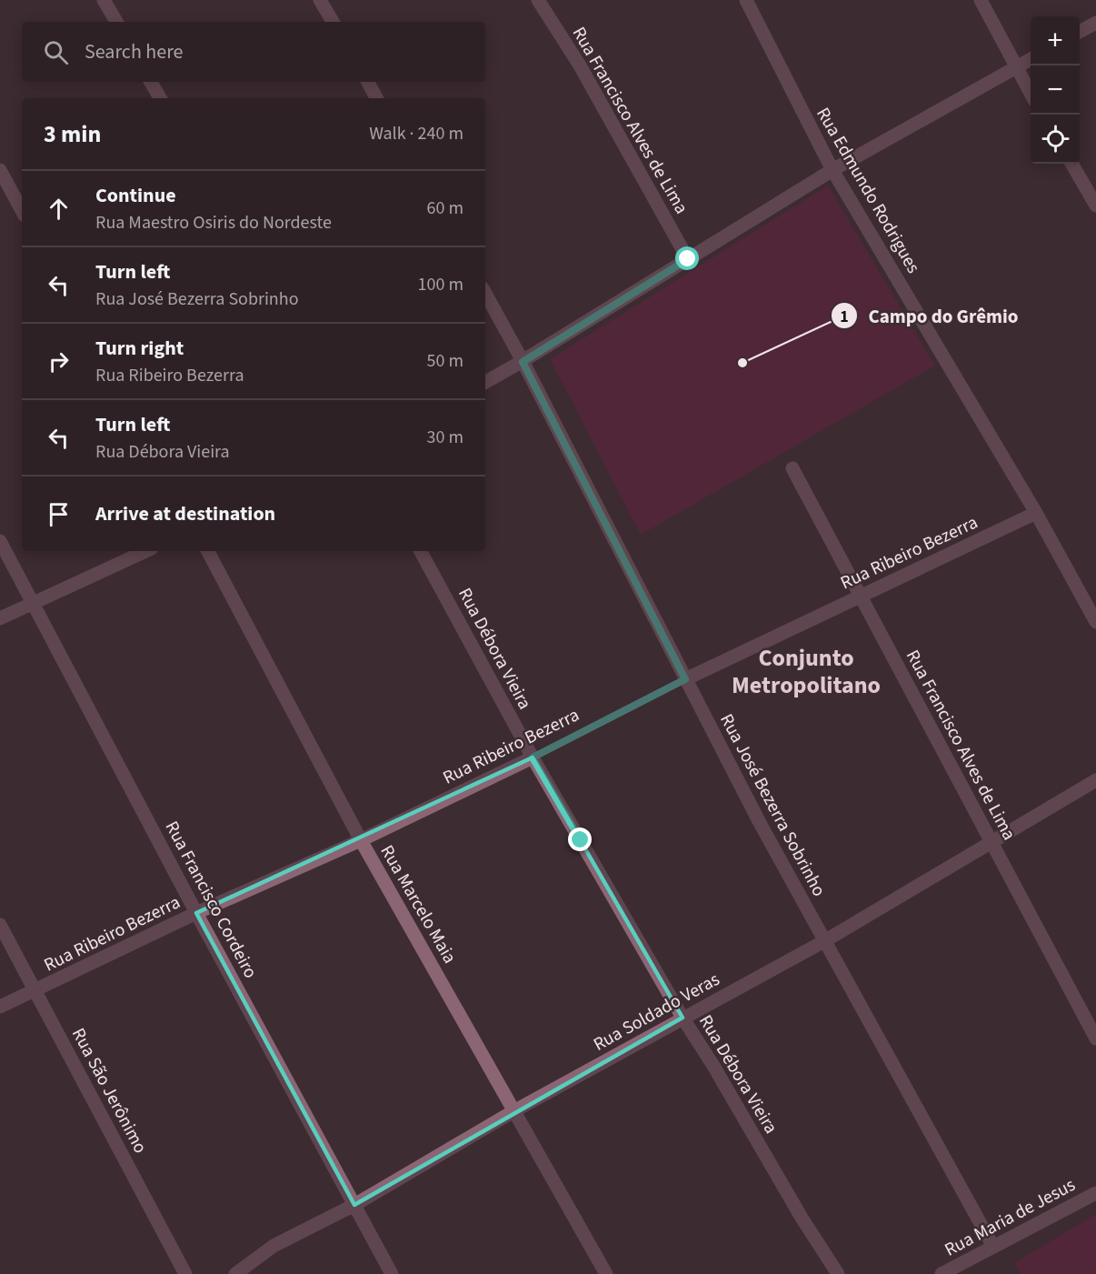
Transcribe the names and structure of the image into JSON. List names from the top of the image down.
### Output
{
  "streets": {
    "street": [
      "Rua Francisco Alves de Lima",
      "Rua Edmundo Rodrigues",
      "Rua Ribeiro Bezerra",
      "Rua Débora Vieira",
      "Rua José Bezerra Sobrinho",
      "Rua Francisco Cordeiro",
      "Rua Marcelo Maia",
      "Rua Soldado Veras",
      "Rua São Jerônimo",
      "Rua Maria de Jesus"
    ]
  },
  "crossings": [
    ["Rua Francisco Alves de Lima", "Rua Ribeiro Bezerra"],
    ["Rua Francisco Alves de Lima", "Rua Soldado Veras"],
    ["Rua Edmundo Rodrigues", "Rua Ribeiro Bezerra"],
    ["Rua Ribeiro Bezerra", "Rua Débora Vieira"],
    ["Rua Ribeiro Bezerra", "Rua José Bezerra Sobrinho"],
    ["Rua Ribeiro Bezerra", "Rua Francisco Cordeiro"],
    ["Rua Ribeiro Bezerra", "Rua Marcelo Maia"],
    ["Rua Ribeiro Bezerra", "Rua São Jerônimo"],
    ["Rua Débora Vieira", "Rua Soldado Veras"],
    ["Rua José Bezerra Sobrinho", "Rua Soldado Veras"],
    ["Rua José Bezerra Sobrinho", "Rua Maria de Jesus"],
    ["Rua Francisco Cordeiro", "Rua Soldado Veras"],
    ["Rua Marcelo Maia", "Rua Soldado Veras"]
  ],
  "districts": ["Conjunto Metropolitano"],
  "places": ["Campo do Grêmio"],
  "page": {
    "map_buttons": ["+", "−"],
    "search": "Search here",
    "heading": ["3 min", "Walk · 240 m"],
    "list": [
      ["Continue", "Rua Maestro Osiris do Nordeste", "60 m"],
      ["Turn left", "Rua José Bezerra Sobrinho", "100 m"],
      ["Turn right", "Rua Ribeiro Bezerra", "50 m"],
      ["Turn left", "Rua Débora Vieira", "30 m"],
      "Arrive at destination"
    ]
  }
}
